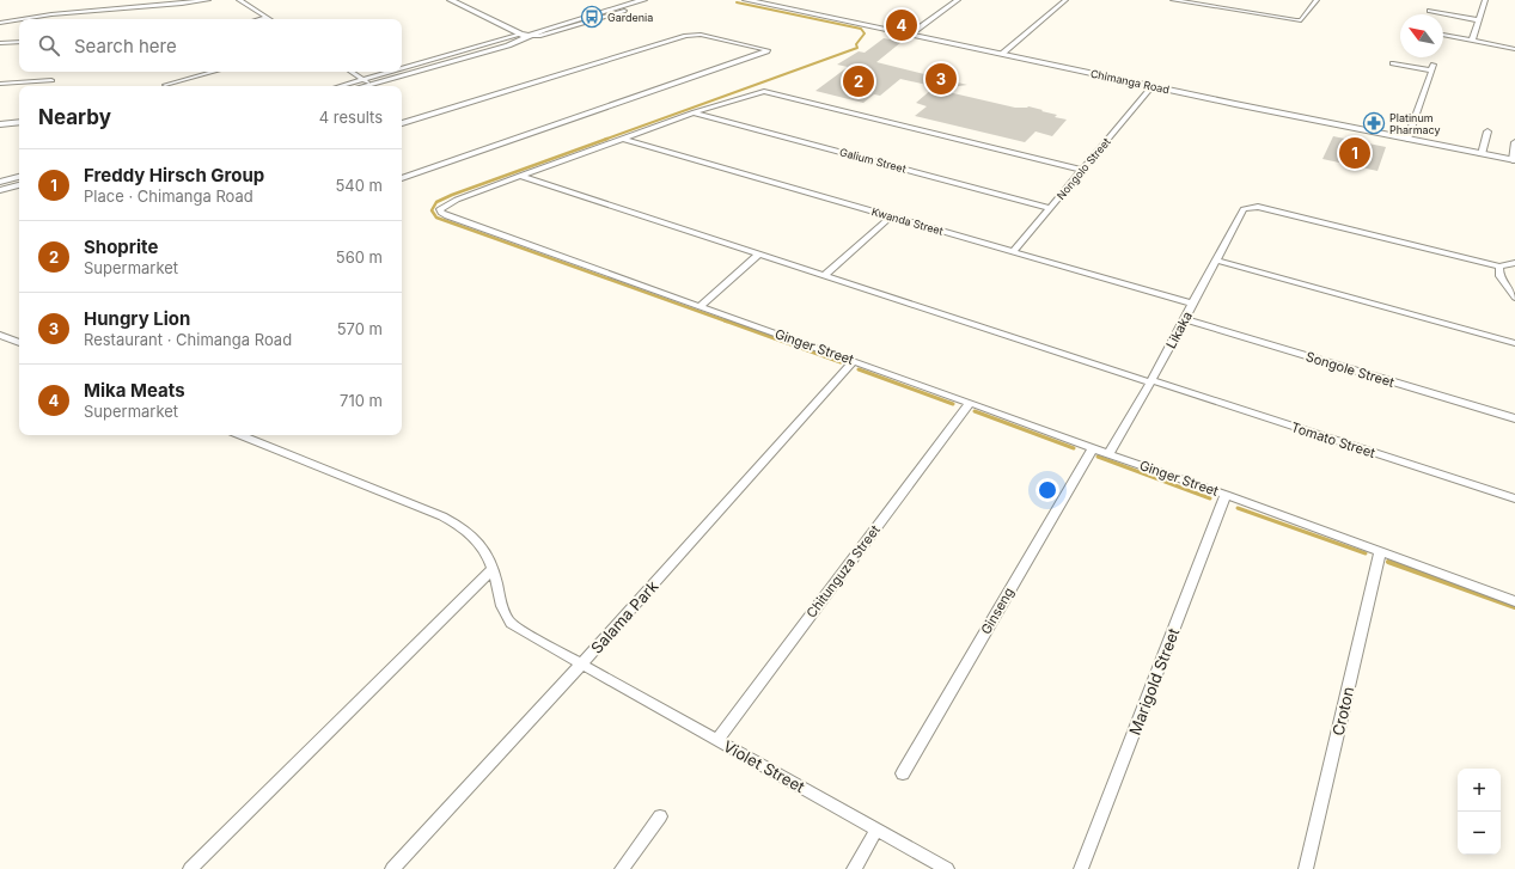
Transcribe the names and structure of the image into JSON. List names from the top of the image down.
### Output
{
  "streets": {
    "street": [
      "Chimanga Road",
      "Galium Street",
      "Nongolo Street",
      "Kwanda Street",
      "Likaka",
      "Ginger Street",
      "Songole Street",
      "Tomato Street",
      "Chitunguza Street",
      "Ginseng",
      "Salama Park",
      "Marigold Street",
      "Croton",
      "Violet Street"
    ]
  },
  "crossings": [
    ["Chimanga Road", "Nongolo Street"],
    ["Galium Street", "Nongolo Street"],
    ["Galium Street", "Ginger Street"],
    ["Nongolo Street", "Kwanda Street"],
    ["Nongolo Street", "Ginger Street"],
    ["Kwanda Street", "Likaka"],
    ["Kwanda Street", "Ginger Street"],
    ["Likaka", "Ginger Street"],
    ["Likaka", "Songole Street"],
    ["Likaka", "Tomato Street"],
    ["Ginger Street", "Tomato Street"],
    ["Ginger Street", "Chitunguza Street"],
    ["Ginger Street", "Ginseng"],
    ["Ginger Street", "Salama Park"],
    ["Ginger Street", "Marigold Street"],
    ["Ginger Street", "Croton"],
    ["Chitunguza Street", "Violet Street"],
    ["Salama Park", "Violet Street"]
  ],
  "places": {
    "bus stop": ["Gardenia"],
    "pharmacy": ["Platinum Pharmacy"]
  },
  "north": "top left",
  "page": {
    "pins": [
      "4",
      "3",
      "2",
      "1"
    ],
    "search": "Search here",
    "heading": ["Nearby", "4 results"],
    "list": [
      {
        "mark": "1",
        "name": "Freddy Hirsch Group",
        "note": "Place · Chimanga Road",
        "value": "540 m"
      },
      {
        "mark": "2",
        "name": "Shoprite",
        "note": "Supermarket",
        "value": "560 m"
      },
      {
        "mark": "3",
        "name": "Hungry Lion",
        "note": "Restaurant · Chimanga Road",
        "value": "570 m"
      },
      {
        "mark": "4",
        "name": "Mika Meats",
        "note": "Supermarket",
        "value": "710 m"
      }
    ],
    "map_buttons": ["+", "−"]
  }
}
